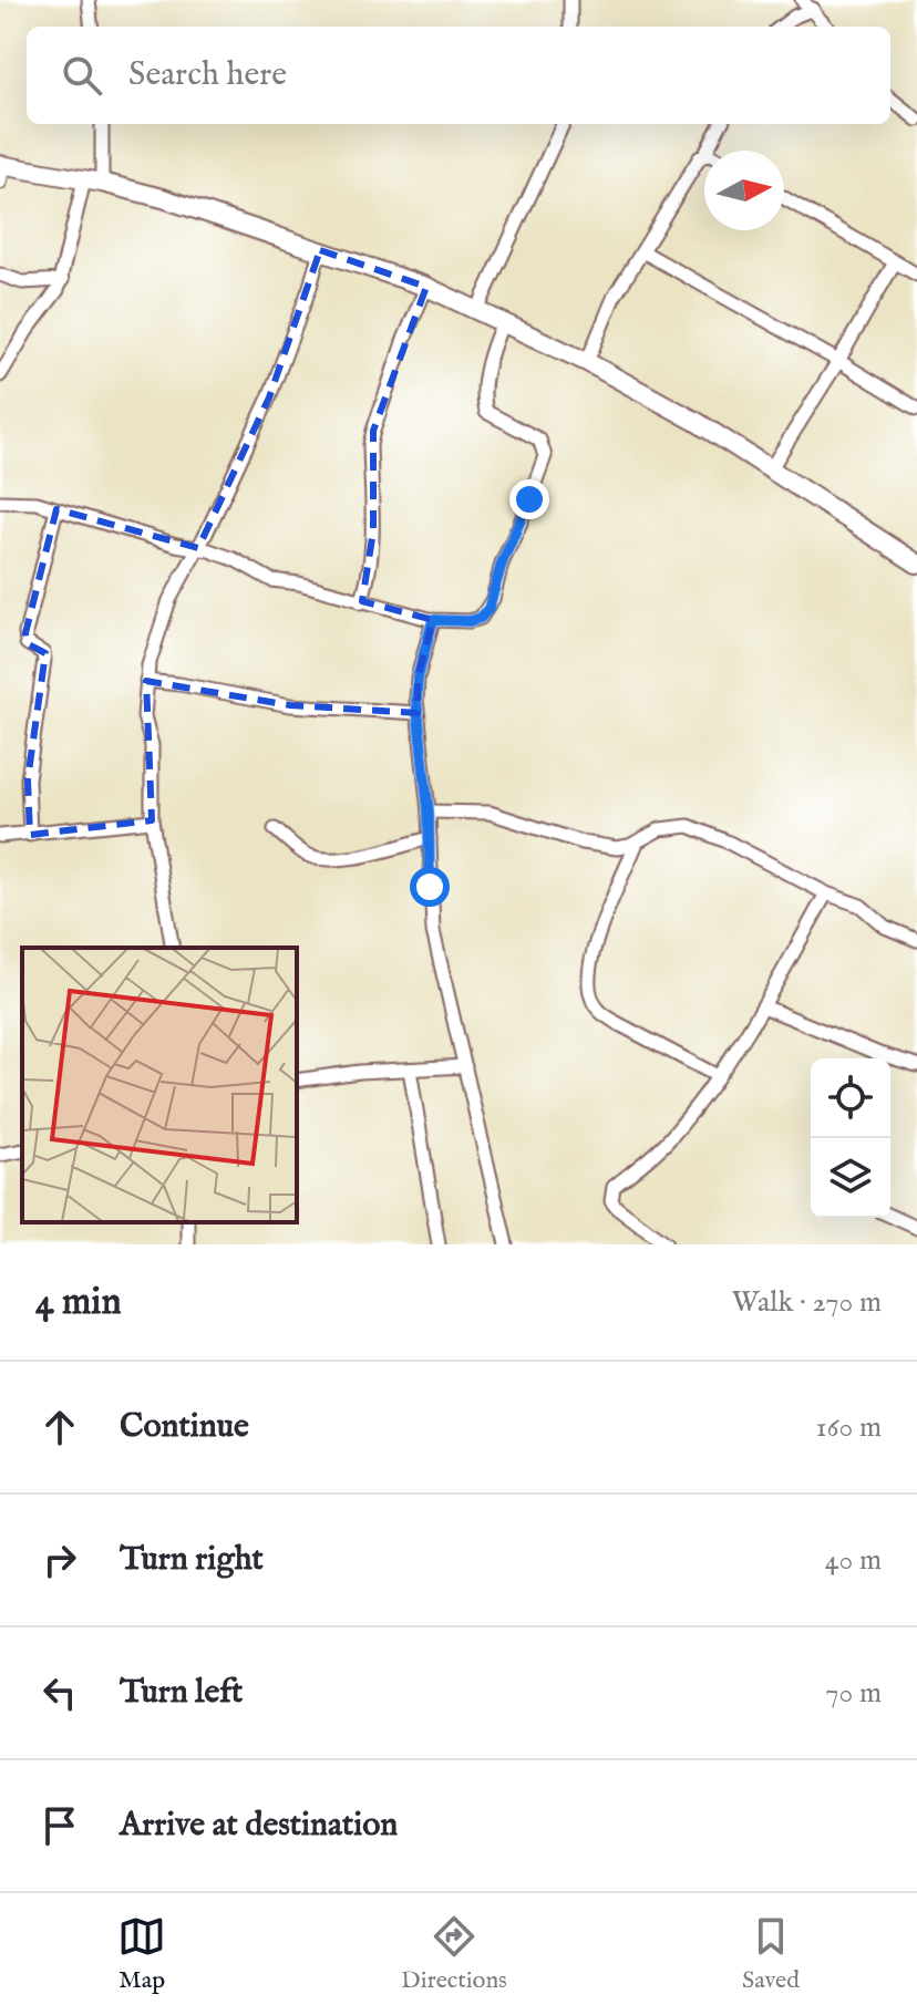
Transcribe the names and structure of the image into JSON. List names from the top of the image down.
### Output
{
  "north": "right",
  "page": {
    "search": "Search here",
    "heading": ["4 min", "Walk · 270 m"],
    "list": [
      ["Continue", "160 m"],
      ["Turn right", "40 m"],
      ["Turn left", "70 m"],
      "Arrive at destination"
    ],
    "nav": ["Map", "Directions", "Saved"]
  }
}
